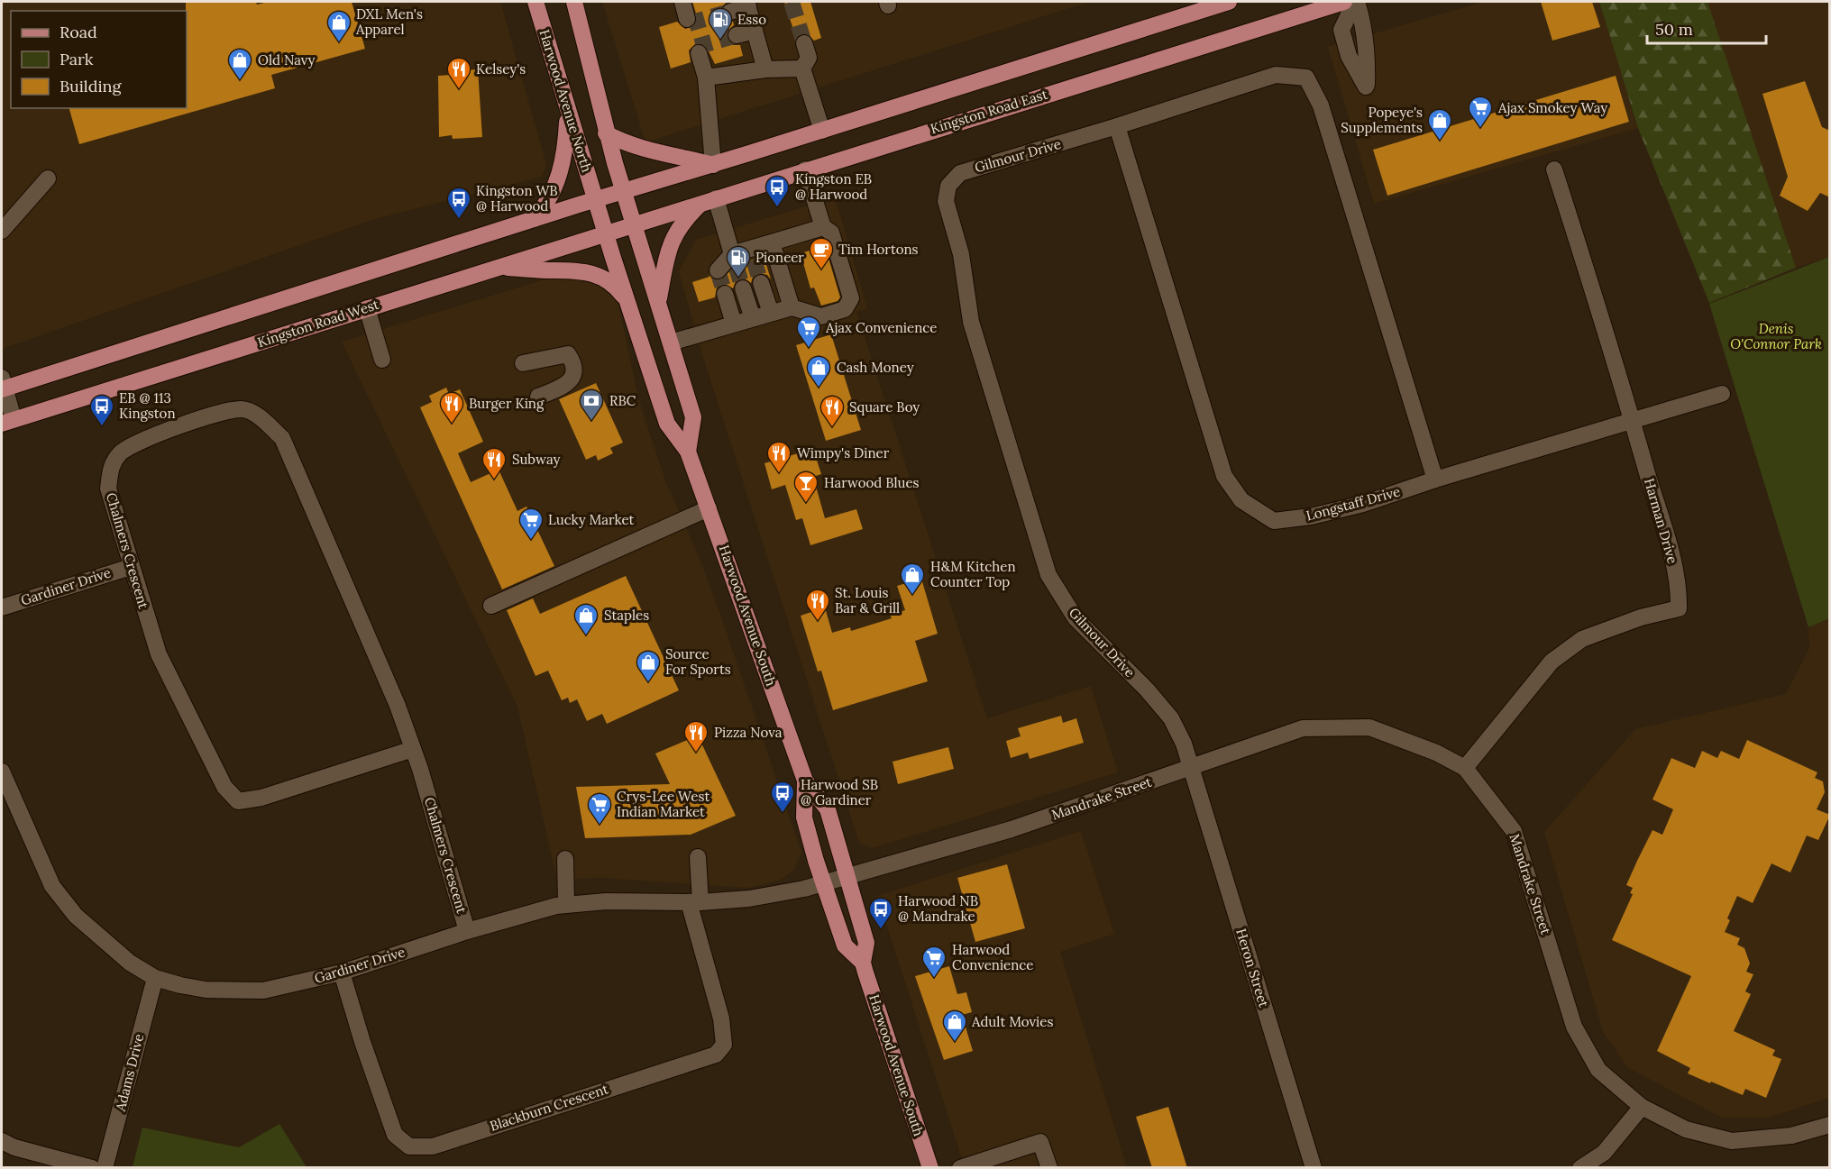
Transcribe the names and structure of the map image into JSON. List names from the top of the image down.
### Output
{
  "streets": {
    "main road": [
      "Harwood Avenue North",
      "Kingston Road East",
      "Kingston Road West",
      "Harwood Avenue South"
    ],
    "street": [
      "Gilmour Drive",
      "Longstaff Drive",
      "Harman Drive",
      "Chalmers Crescent",
      "Gardiner Drive",
      "Mandrake Street",
      "Heron Street",
      "Adams Drive",
      "Blackburn Crescent"
    ]
  },
  "crossings": [
    ["Harwood Avenue North", "Harwood Avenue South"],
    ["Kingston Road East", "Kingston Road West"],
    ["Kingston Road East", "Harwood Avenue South"],
    ["Gilmour Drive", "Longstaff Drive"],
    ["Gilmour Drive", "Mandrake Street"],
    ["Gilmour Drive", "Heron Street"],
    ["Kingston Road West", "Harwood Avenue South"],
    ["Longstaff Drive", "Harman Drive"],
    ["Harman Drive", "Mandrake Street"],
    ["Chalmers Crescent", "Gardiner Drive"],
    ["Gardiner Drive", "Harwood Avenue South"],
    ["Gardiner Drive", "Mandrake Street"],
    ["Gardiner Drive", "Adams Drive"],
    ["Gardiner Drive", "Blackburn Crescent"],
    ["Harwood Avenue South", "Mandrake Street"],
    ["Mandrake Street", "Heron Street"]
  ],
  "parks": ["Denis O'Connor Park"],
  "places": {
    "fuel station": ["Esso", "Pioneer"],
    "shop": [
      "DXL Men's Apparel",
      "Old Navy",
      "Popeye's Supplements",
      "Cash Money",
      "H&M Kitchen Counter Top",
      "Staples",
      "Source For Sports",
      "Adult Movies"
    ],
    "restaurant": [
      "Kelsey's",
      "Burger King",
      "Square Boy",
      "Wimpy's Diner",
      "Subway",
      "St. Louis Bar & Grill",
      "Pizza Nova"
    ],
    "supermarket": [
      "Ajax Smokey Way",
      "Ajax Convenience",
      "Lucky Market",
      "Crys-Lee West Indian Market",
      "Harwood Convenience"
    ],
    "bus stop": [
      "Kingston EB @ Harwood",
      "Kingston WB @ Harwood",
      "EB @ 113 Kingston",
      "Harwood SB @ Gardiner",
      "Harwood NB @ Mandrake"
    ],
    "cafe": ["Tim Hortons"],
    "bank": ["RBC"],
    "bar": ["Harwood Blues"]
  },
  "legend": ["Road", "Park", "Building"],
  "scale_bar": "50 m"
}
